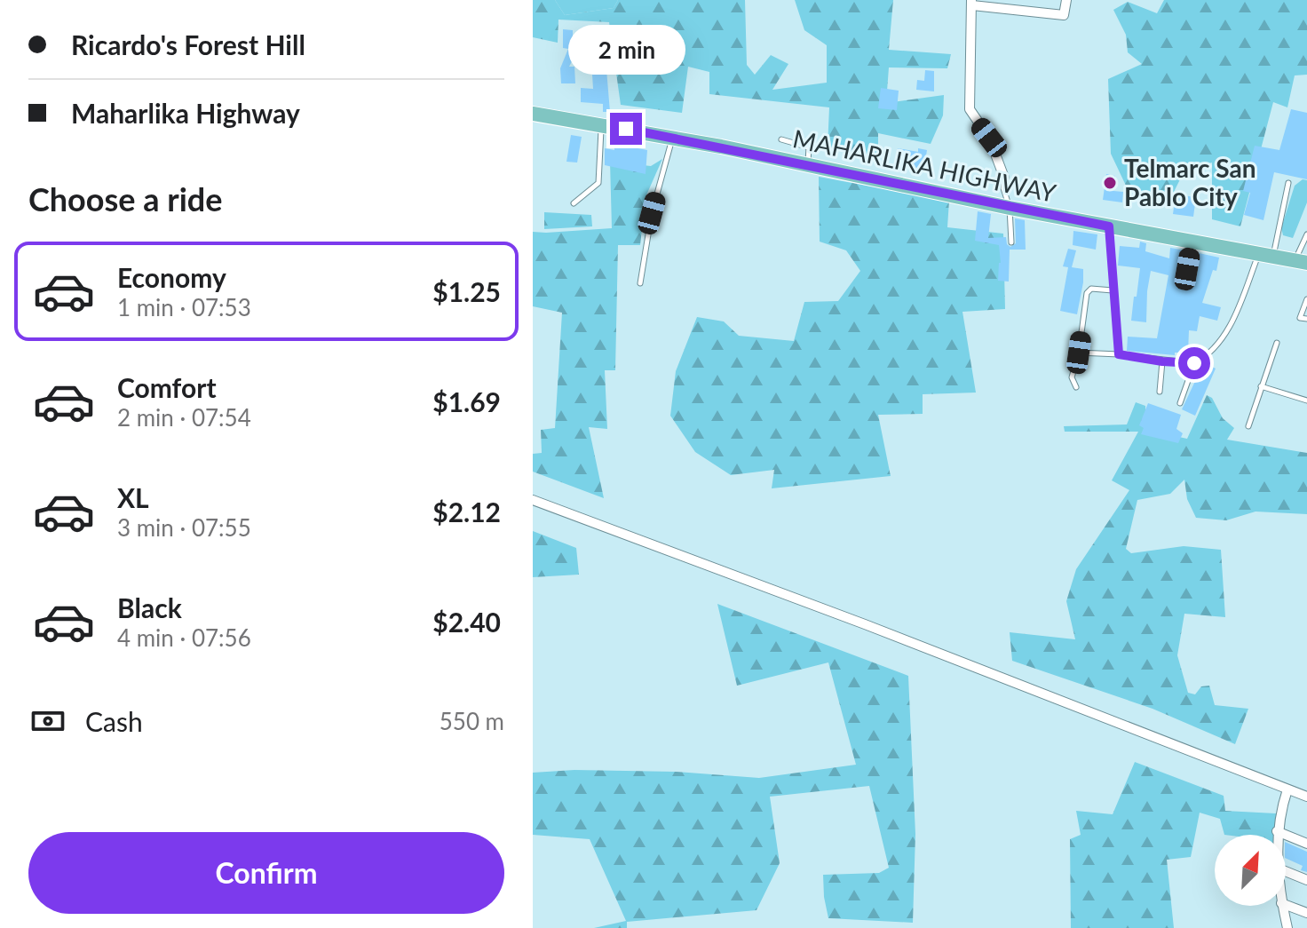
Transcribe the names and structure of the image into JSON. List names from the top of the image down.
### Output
{
  "streets": {
    "main road": ["MAHARLIKA HIGHWAY"]
  },
  "places": ["Telmarc San Pablo City"],
  "north": "top right",
  "page": {
    "banner": ["Ricardo's Forest Hill", "Maharlika Highway"],
    "bubble": "2 min",
    "heading": "Choose a ride",
    "list": [
      {
        "name": "Economy",
        "note": "1 min · 07:53",
        "value": "$1.25"
      },
      {
        "name": "Comfort",
        "note": "2 min · 07:54",
        "value": "$1.69"
      },
      {
        "name": "XL",
        "note": "3 min · 07:55",
        "value": "$2.12"
      },
      {
        "name": "Black",
        "note": "4 min · 07:56",
        "value": "$2.40"
      }
    ],
    "pay": ["Cash", "550 m"],
    "buttons": "Confirm"
  }
}
